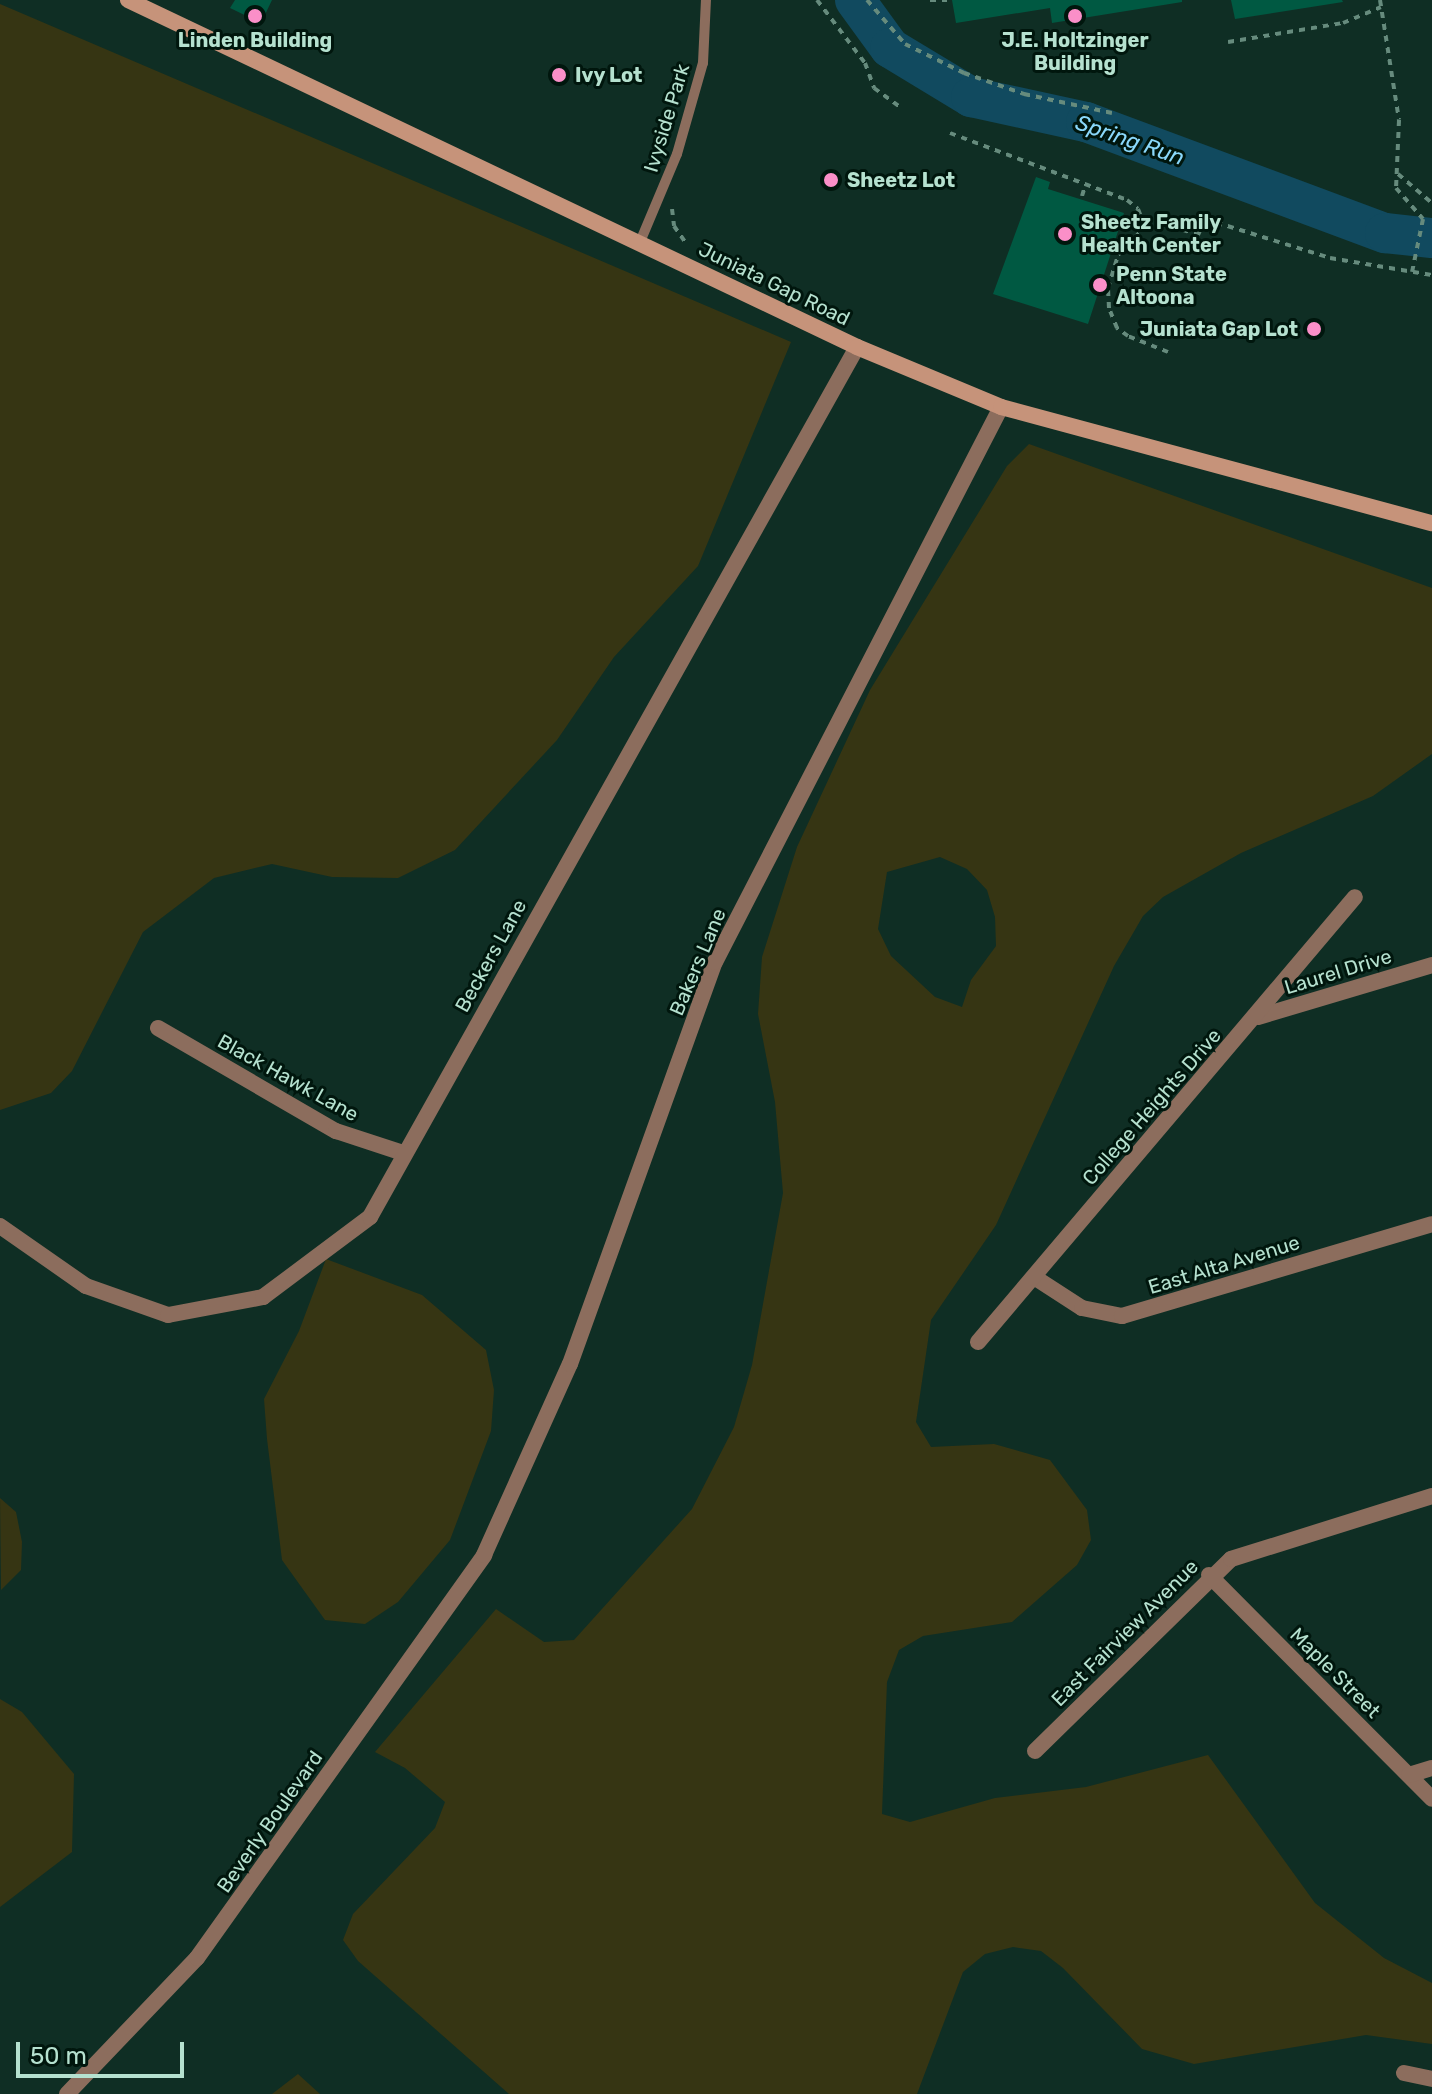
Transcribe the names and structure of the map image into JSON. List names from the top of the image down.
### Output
{
  "streets": {
    "main road": ["Juniata Gap Road"],
    "street": [
      "Beckers Lane",
      "Bakers Lane",
      "Laurel Drive",
      "Black Hawk Lane",
      "College Heights Drive",
      "East Alta Avenue",
      "East Fairview Avenue",
      "Maple Street",
      "Beverly Boulevard"
    ],
    "lane": ["Ivyside Park"]
  },
  "crossings": [
    ["Ivyside Park", "Juniata Gap Road"],
    ["Juniata Gap Road", "Beckers Lane"],
    ["Juniata Gap Road", "Bakers Lane"],
    ["Beckers Lane", "Black Hawk Lane"],
    ["Bakers Lane", "Beverly Boulevard"],
    ["Laurel Drive", "College Heights Drive"],
    ["College Heights Drive", "East Alta Avenue"],
    ["East Fairview Avenue", "Maple Street"]
  ],
  "water": ["Spring Run"],
  "places": [
    "Linden Building",
    "J.E. Holtzinger Building",
    "Ivy Lot",
    "Sheetz Lot",
    "Sheetz Family Health Center",
    "Penn State Altoona",
    "Juniata Gap Lot"
  ],
  "scale_bar": "50 m"
}
